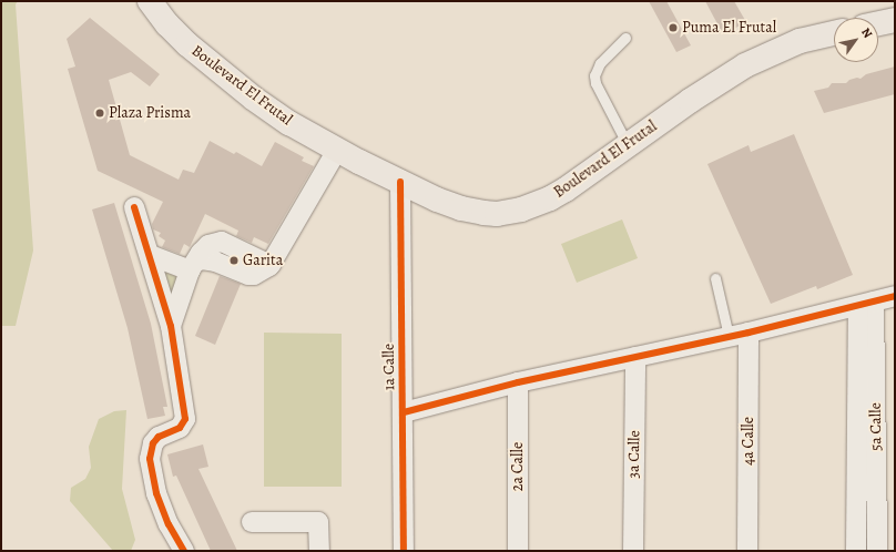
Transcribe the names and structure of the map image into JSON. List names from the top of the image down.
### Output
{
  "streets": {
    "main road": ["Boulevard El Frutal"],
    "street": [
      "1a Calle",
      "5a Calle",
      "4a Calle",
      "3a Calle",
      "2a Calle"
    ]
  },
  "crossings": [
    ["Boulevard El Frutal", "1a Calle"]
  ],
  "places": ["Puma El Frutal", "Plaza Prisma", "Garita"],
  "north": "top right"
}
